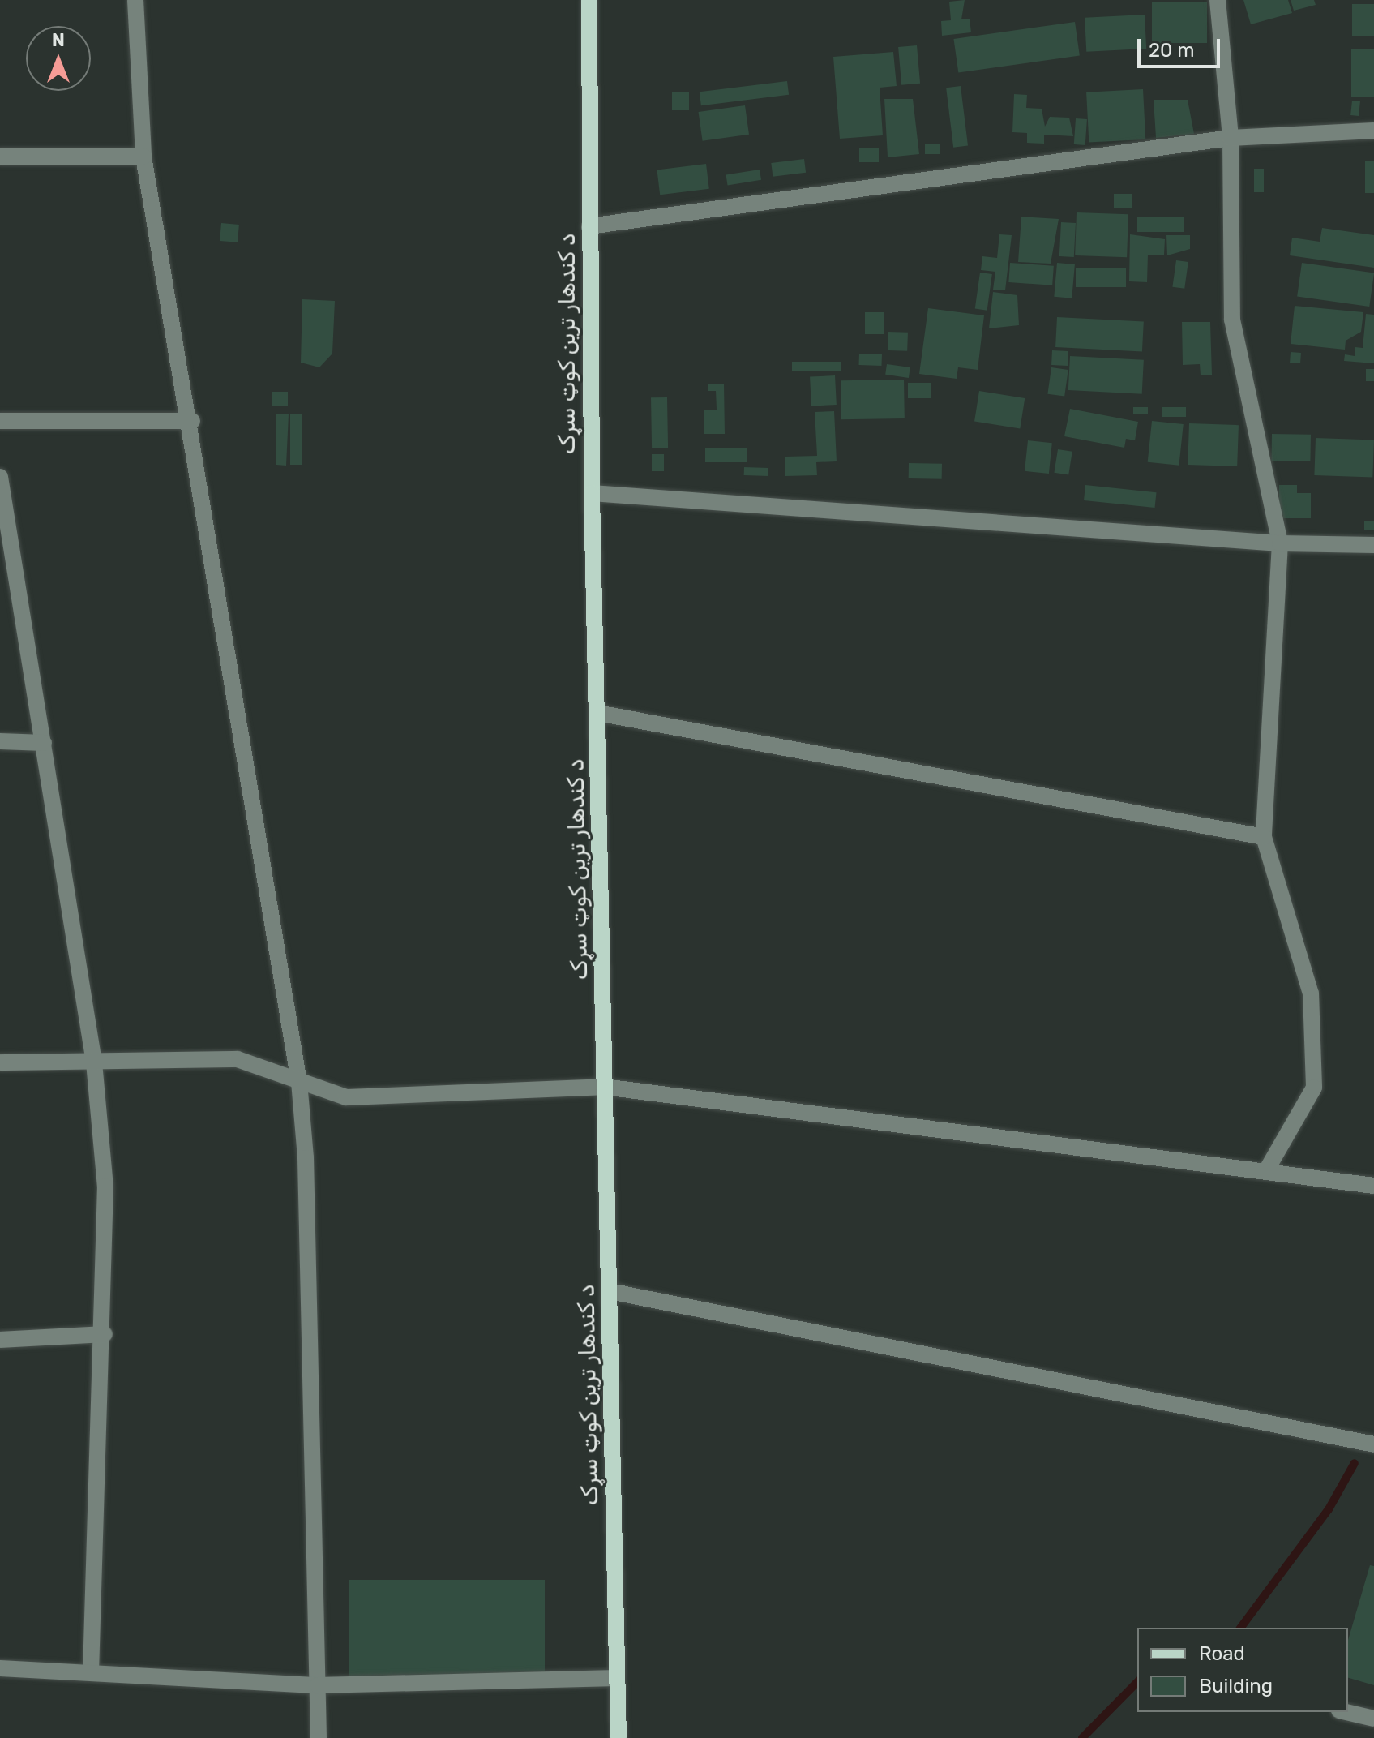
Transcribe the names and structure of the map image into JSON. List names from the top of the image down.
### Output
{
  "streets": {
    "main road": ["د کندهار ترين کوټ سړک"]
  },
  "legend": ["Road", "Building"],
  "scale_bar": "20 m",
  "north": "top"
}
